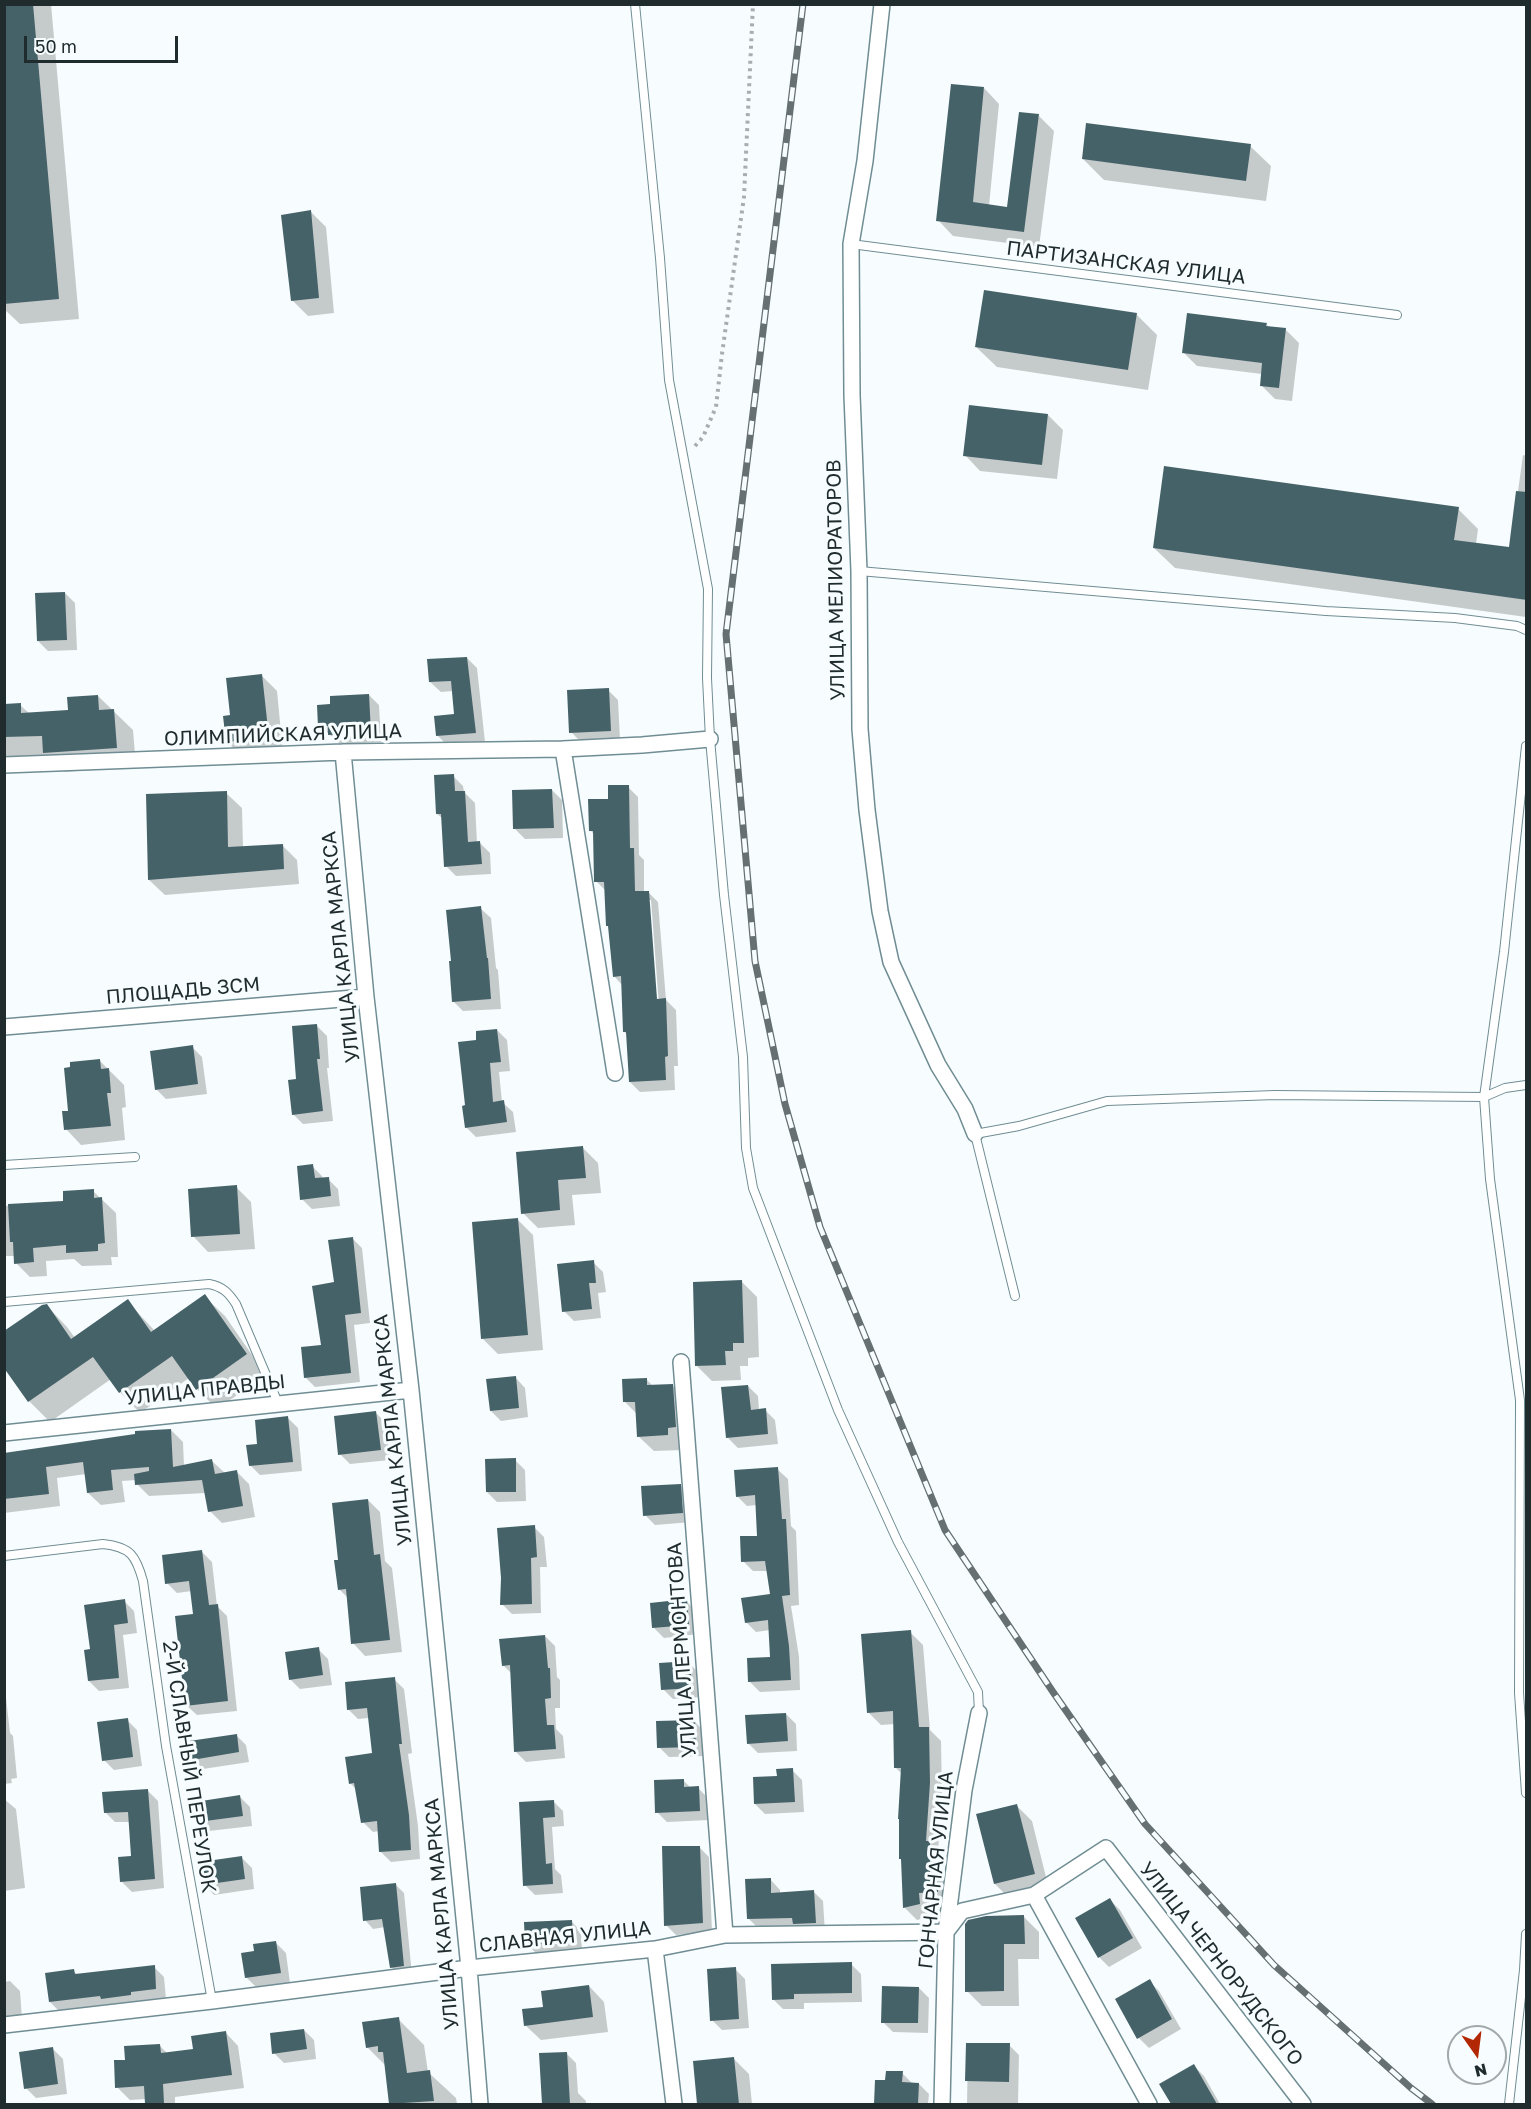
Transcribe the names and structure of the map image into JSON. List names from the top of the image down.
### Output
{
  "streets": {
    "street": [
      "УЛИЦА МЕЛИОРАТОРОВ",
      "ОЛИМПИЙСКАЯ УЛИЦА",
      "УЛИЦА КАРЛА МАРКСА",
      "ПЛОЩАДЬ ЗСМ",
      "УЛИЦА ПРАВДЫ",
      "УЛИЦА ЛЕРМОНТОВА",
      "ГОНЧАРНАЯ УЛИЦА",
      "СЛАВНАЯ УЛИЦА",
      "УЛИЦА ЧЕРНОРУДСКОГО"
    ],
    "lane": ["ПАРТИЗАНСКАЯ УЛИЦА", "2-Й СЛАВНЫЙ ПЕРЕУЛОК"]
  },
  "crossings": [
    ["ПАРТИЗАНСКАЯ УЛИЦА", "УЛИЦА МЕЛИОРАТОРОВ"],
    ["ОЛИМПИЙСКАЯ УЛИЦА", "УЛИЦА КАРЛА МАРКСА"],
    ["УЛИЦА КАРЛА МАРКСА", "ПЛОЩАДЬ ЗСМ"],
    ["УЛИЦА КАРЛА МАРКСА", "УЛИЦА ПРАВДЫ"],
    ["УЛИЦА КАРЛА МАРКСА", "СЛАВНАЯ УЛИЦА"],
    ["УЛИЦА ЛЕРМОНТОВА", "СЛАВНАЯ УЛИЦА"],
    ["2-Й СЛАВНЫЙ ПЕРЕУЛОК", "СЛАВНАЯ УЛИЦА"],
    ["ГОНЧАРНАЯ УЛИЦА", "СЛАВНАЯ УЛИЦА"]
  ],
  "scale_bar": "50 m",
  "north": "bottom"
}
